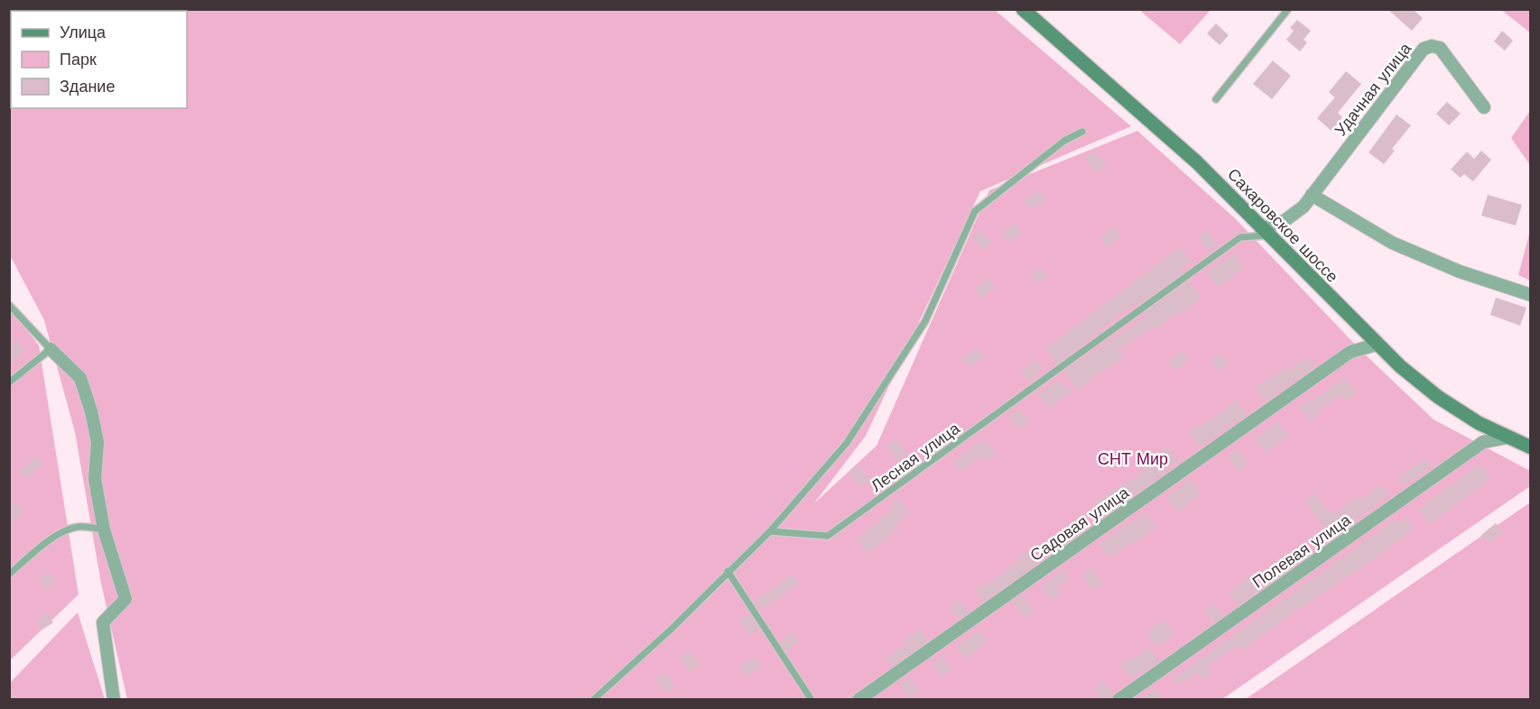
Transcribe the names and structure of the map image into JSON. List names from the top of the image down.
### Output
{
  "streets": {
    "main road": ["Сахаровское шоссе"],
    "street": ["Удачная улица", "Садовая улица", "Полевая улица"],
    "lane": ["Лесная улица"]
  },
  "crossings": [
    ["Удачная улица", "Сахаровское шоссе"],
    ["Удачная улица", "Лесная улица"],
    ["Сахаровское шоссе", "Лесная улица"],
    ["Сахаровское шоссе", "Садовая улица"],
    ["Сахаровское шоссе", "Полевая улица"]
  ],
  "parks": ["СНТ Мир"],
  "legend": ["Улица", "Парк", "Здание"]
}
